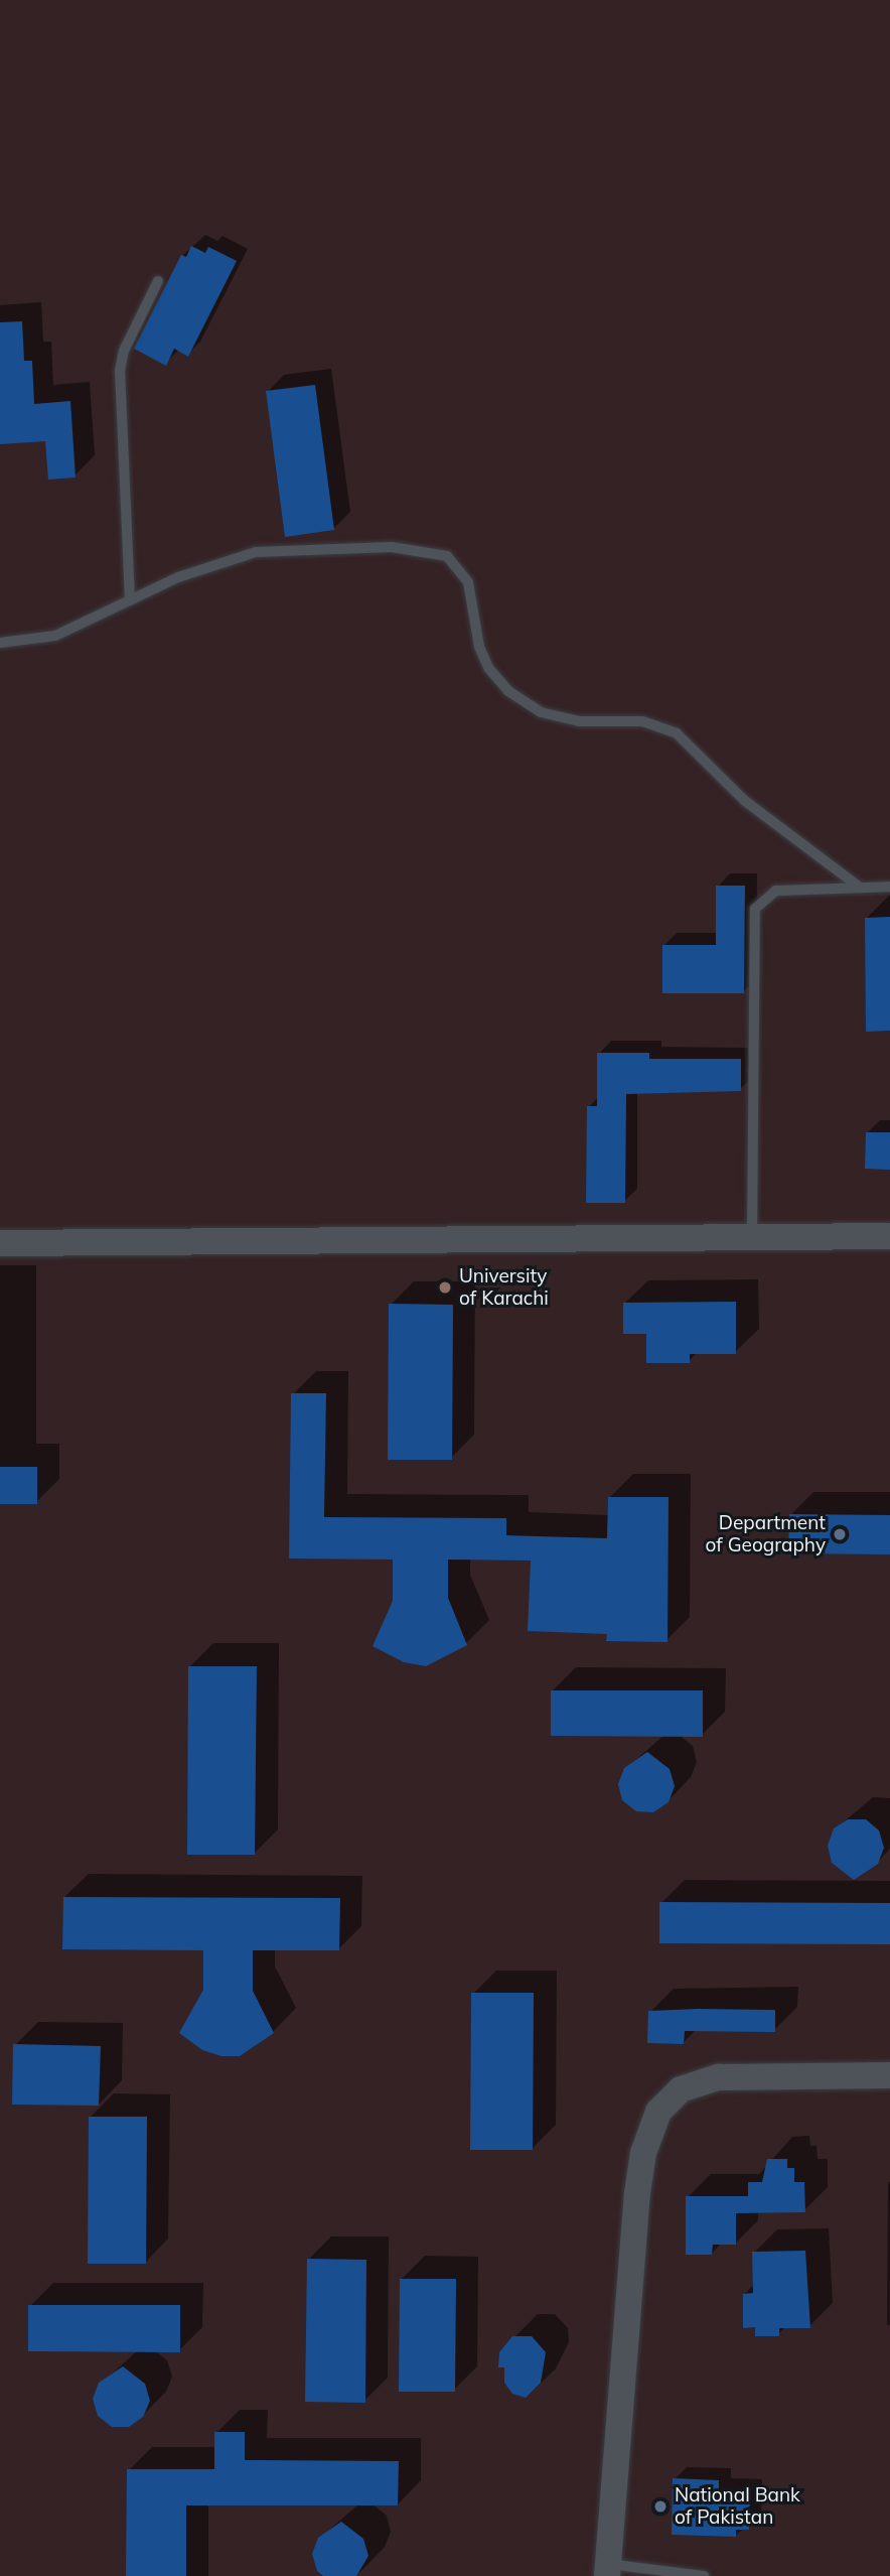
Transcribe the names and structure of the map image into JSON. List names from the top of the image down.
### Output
{
  "places": ["University of Karachi", "Department of Geography", "National Bank of Pakistan"]
}
